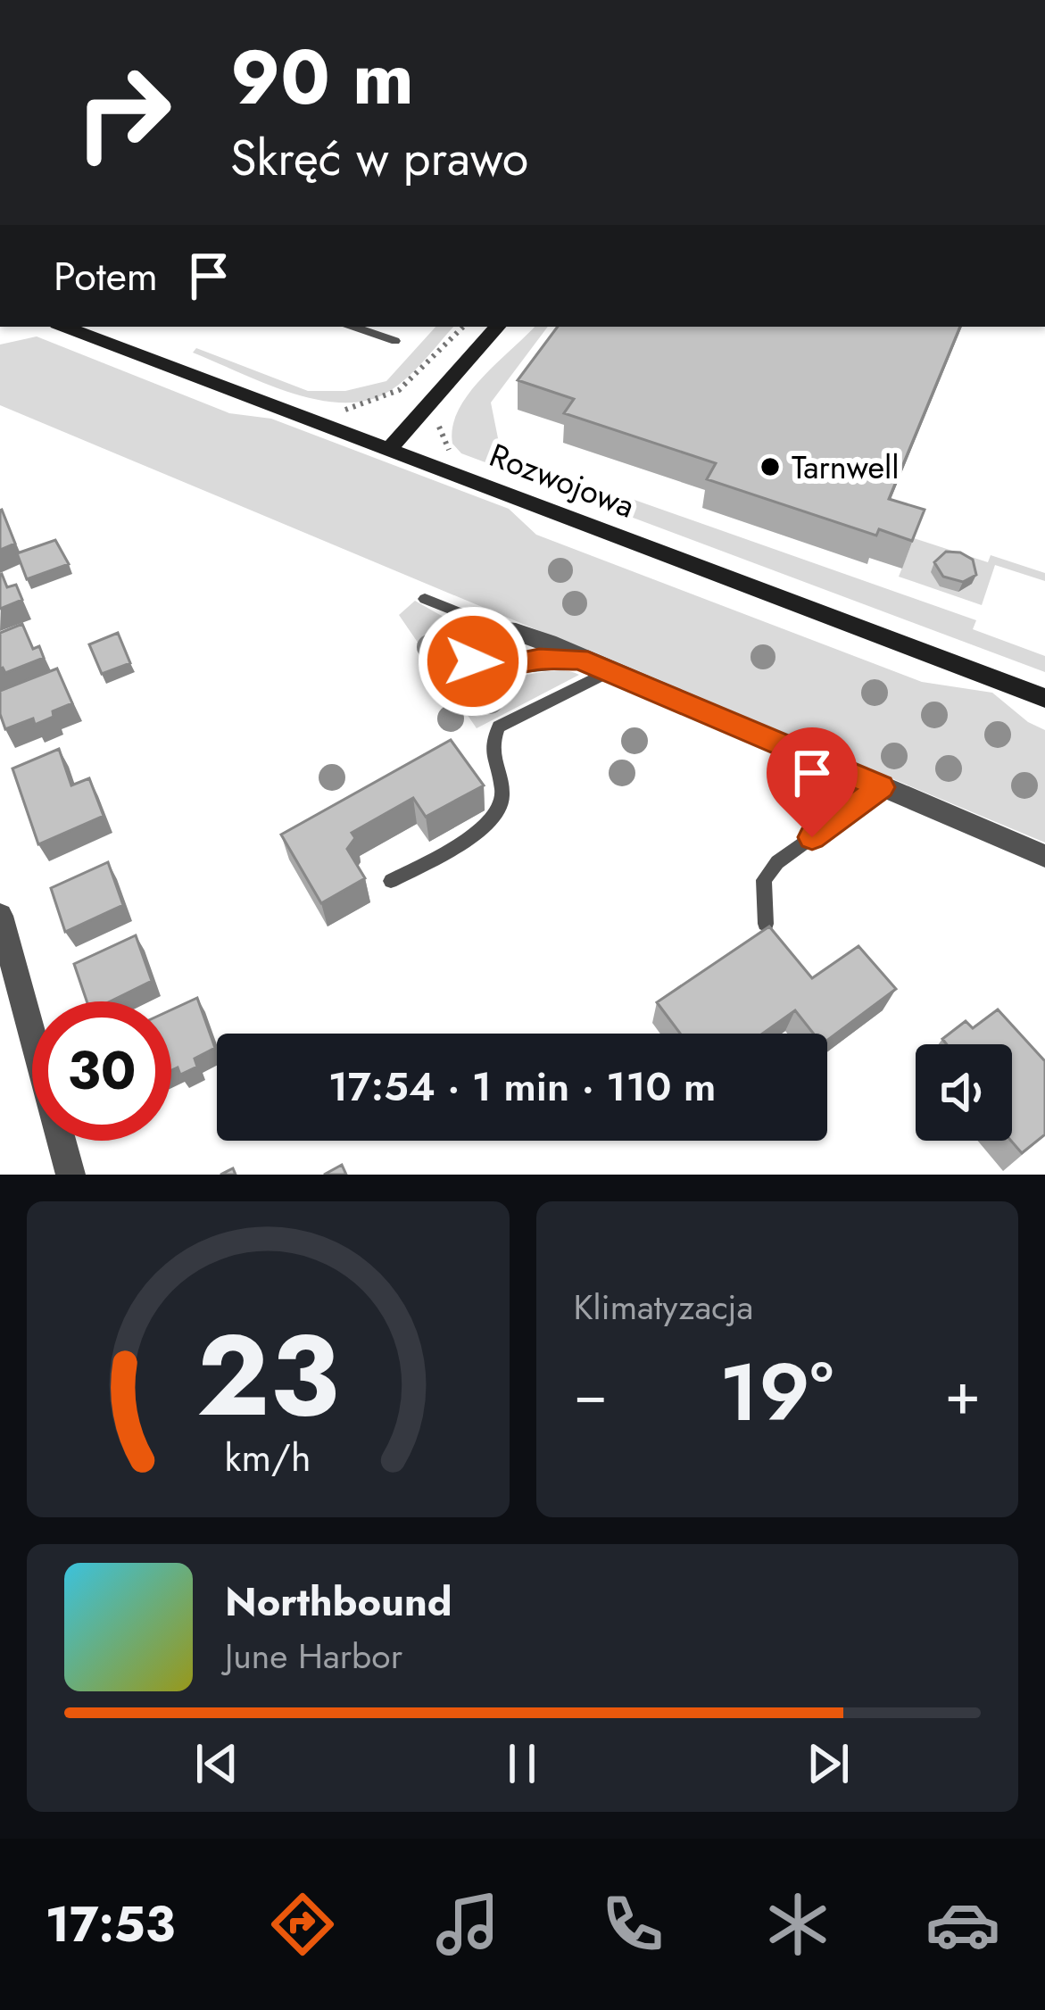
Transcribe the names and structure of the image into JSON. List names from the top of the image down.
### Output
{
  "streets": {
    "street": ["Rozwojowa"]
  },
  "places": ["Tarnwell"],
  "page": {
    "turn": ["90 m", "Skręć w prawo"],
    "then": "Potem",
    "limit": "30",
    "trip": "17:54 · 1 min · 110 m",
    "tile": "Klimatyzacja",
    "heat": ["−", "19°", "+"],
    "song": ["Northbound", "June Harbor"],
    "tabs": "17:53",
    "gauge": ["23", "km/h"]
  }
}
